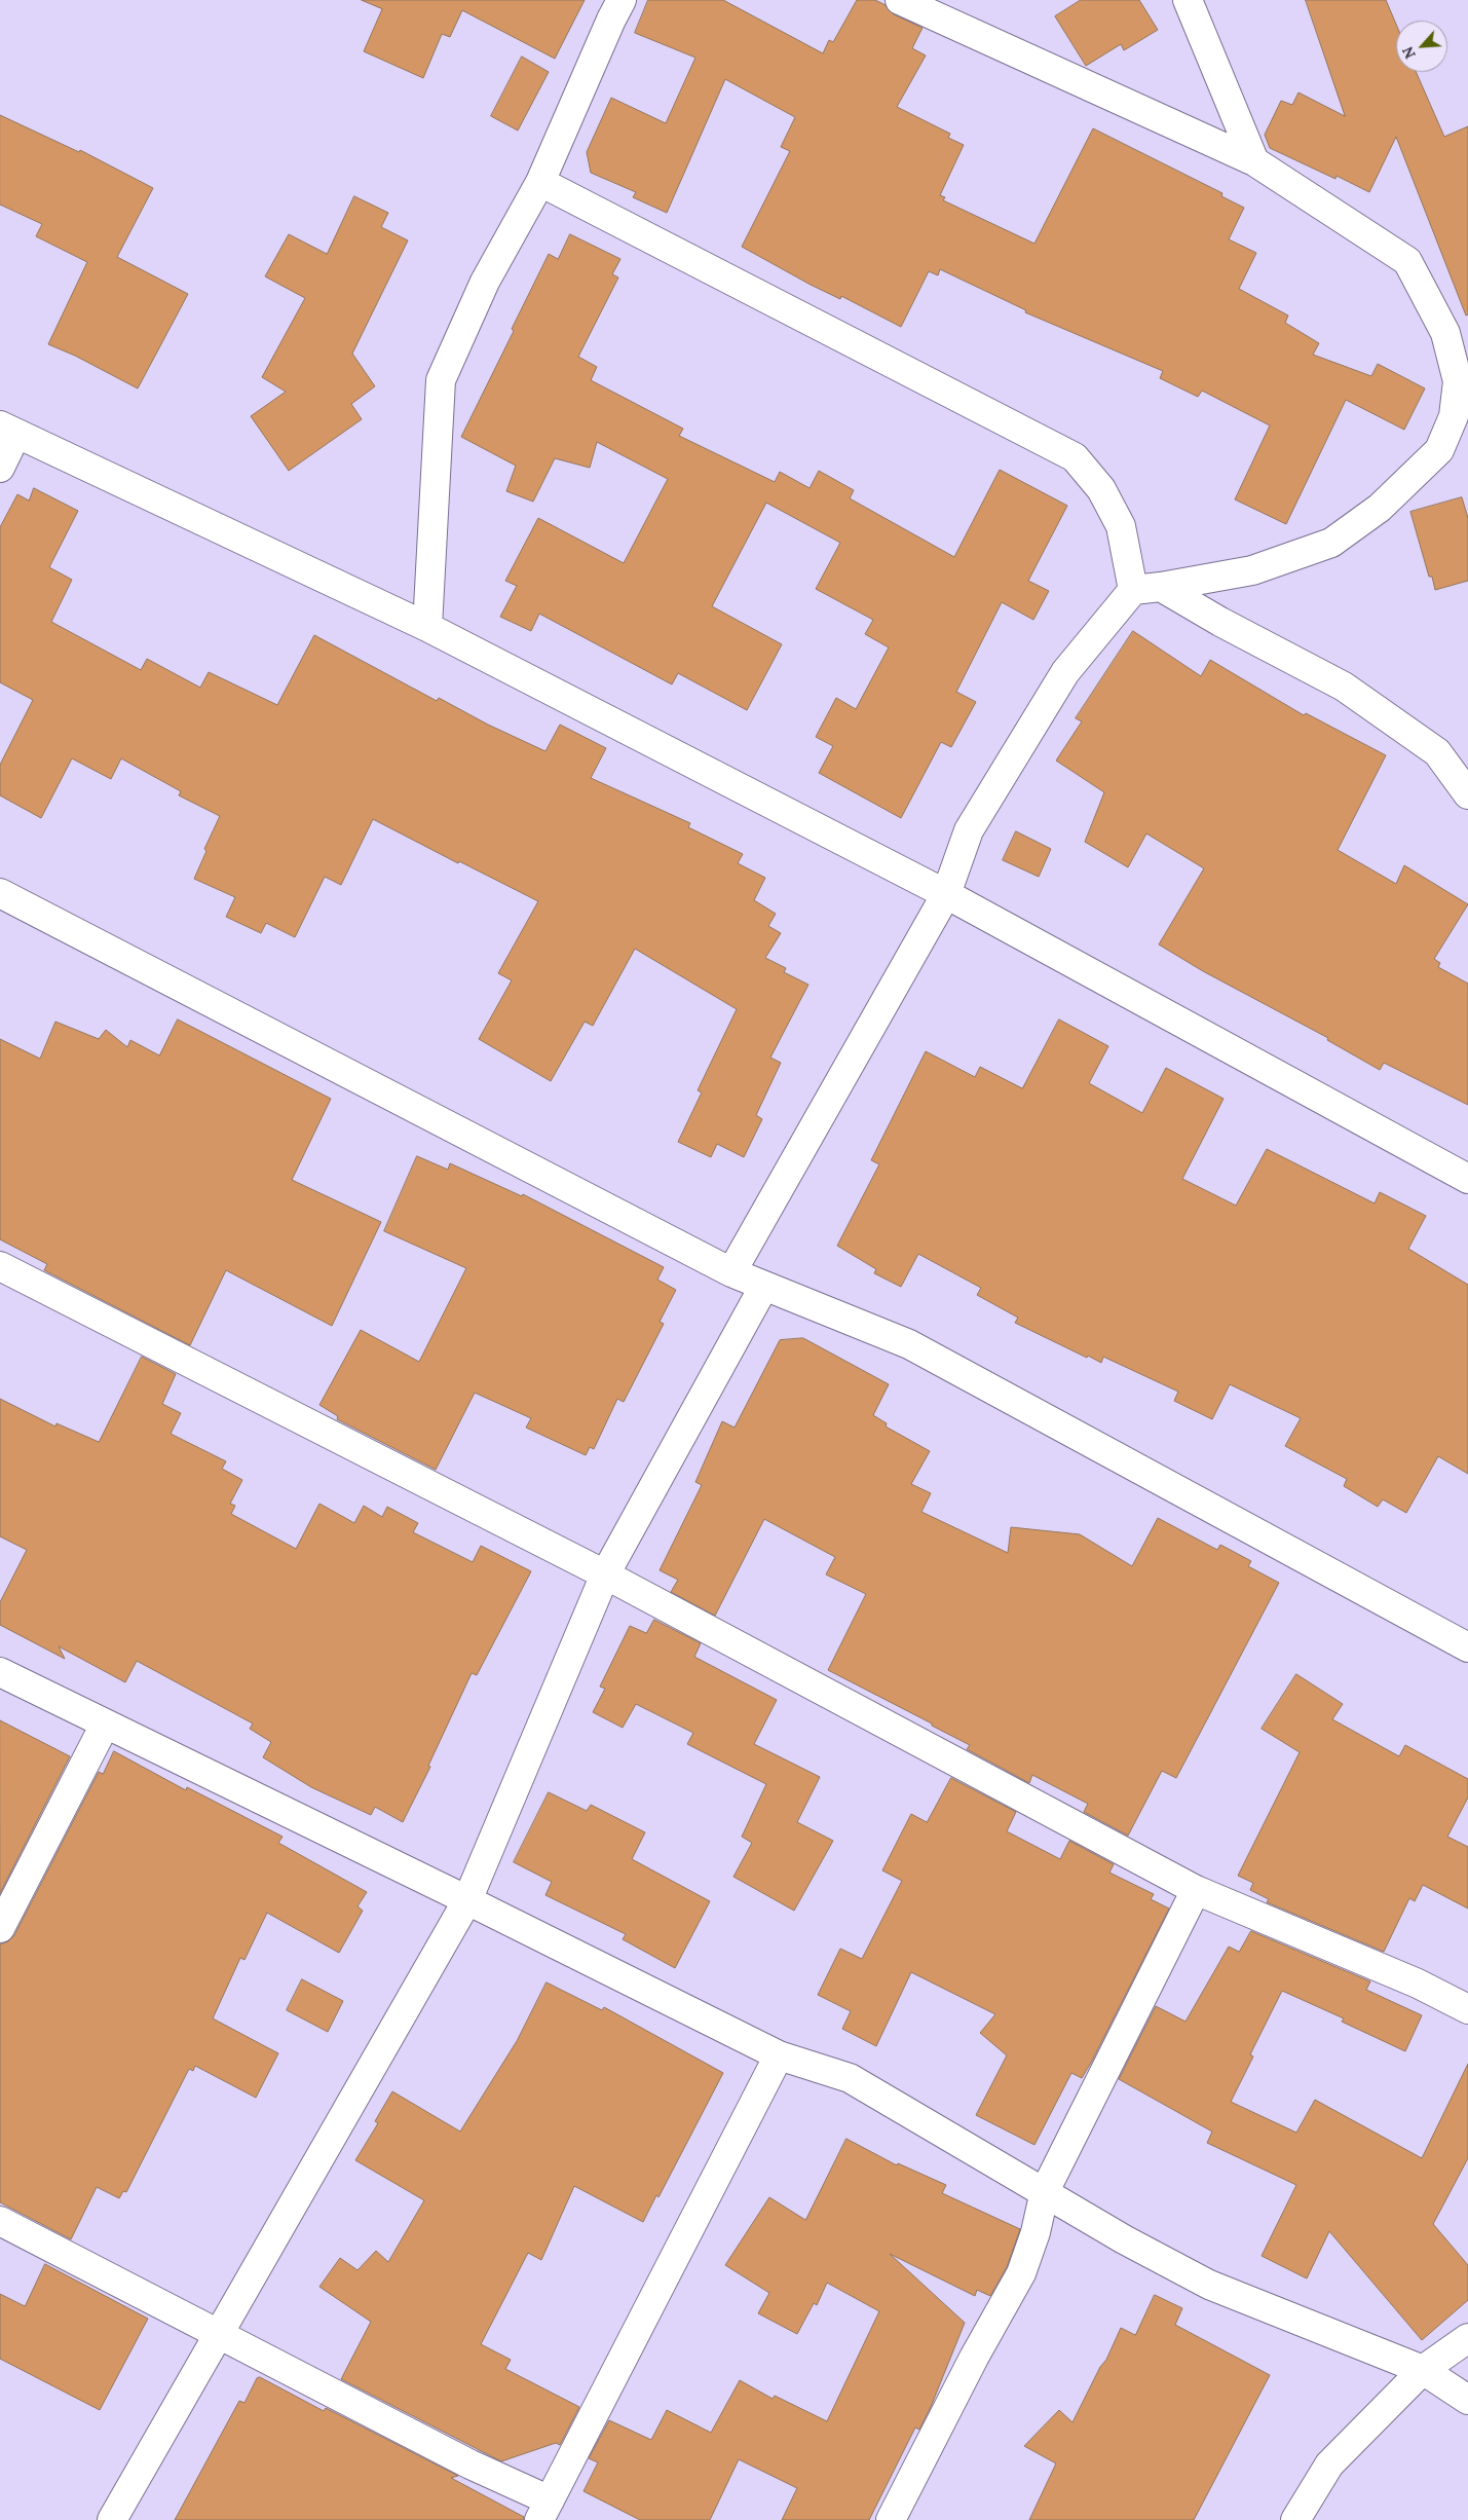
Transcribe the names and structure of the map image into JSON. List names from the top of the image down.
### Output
{
  "north": "bottom left"
}
